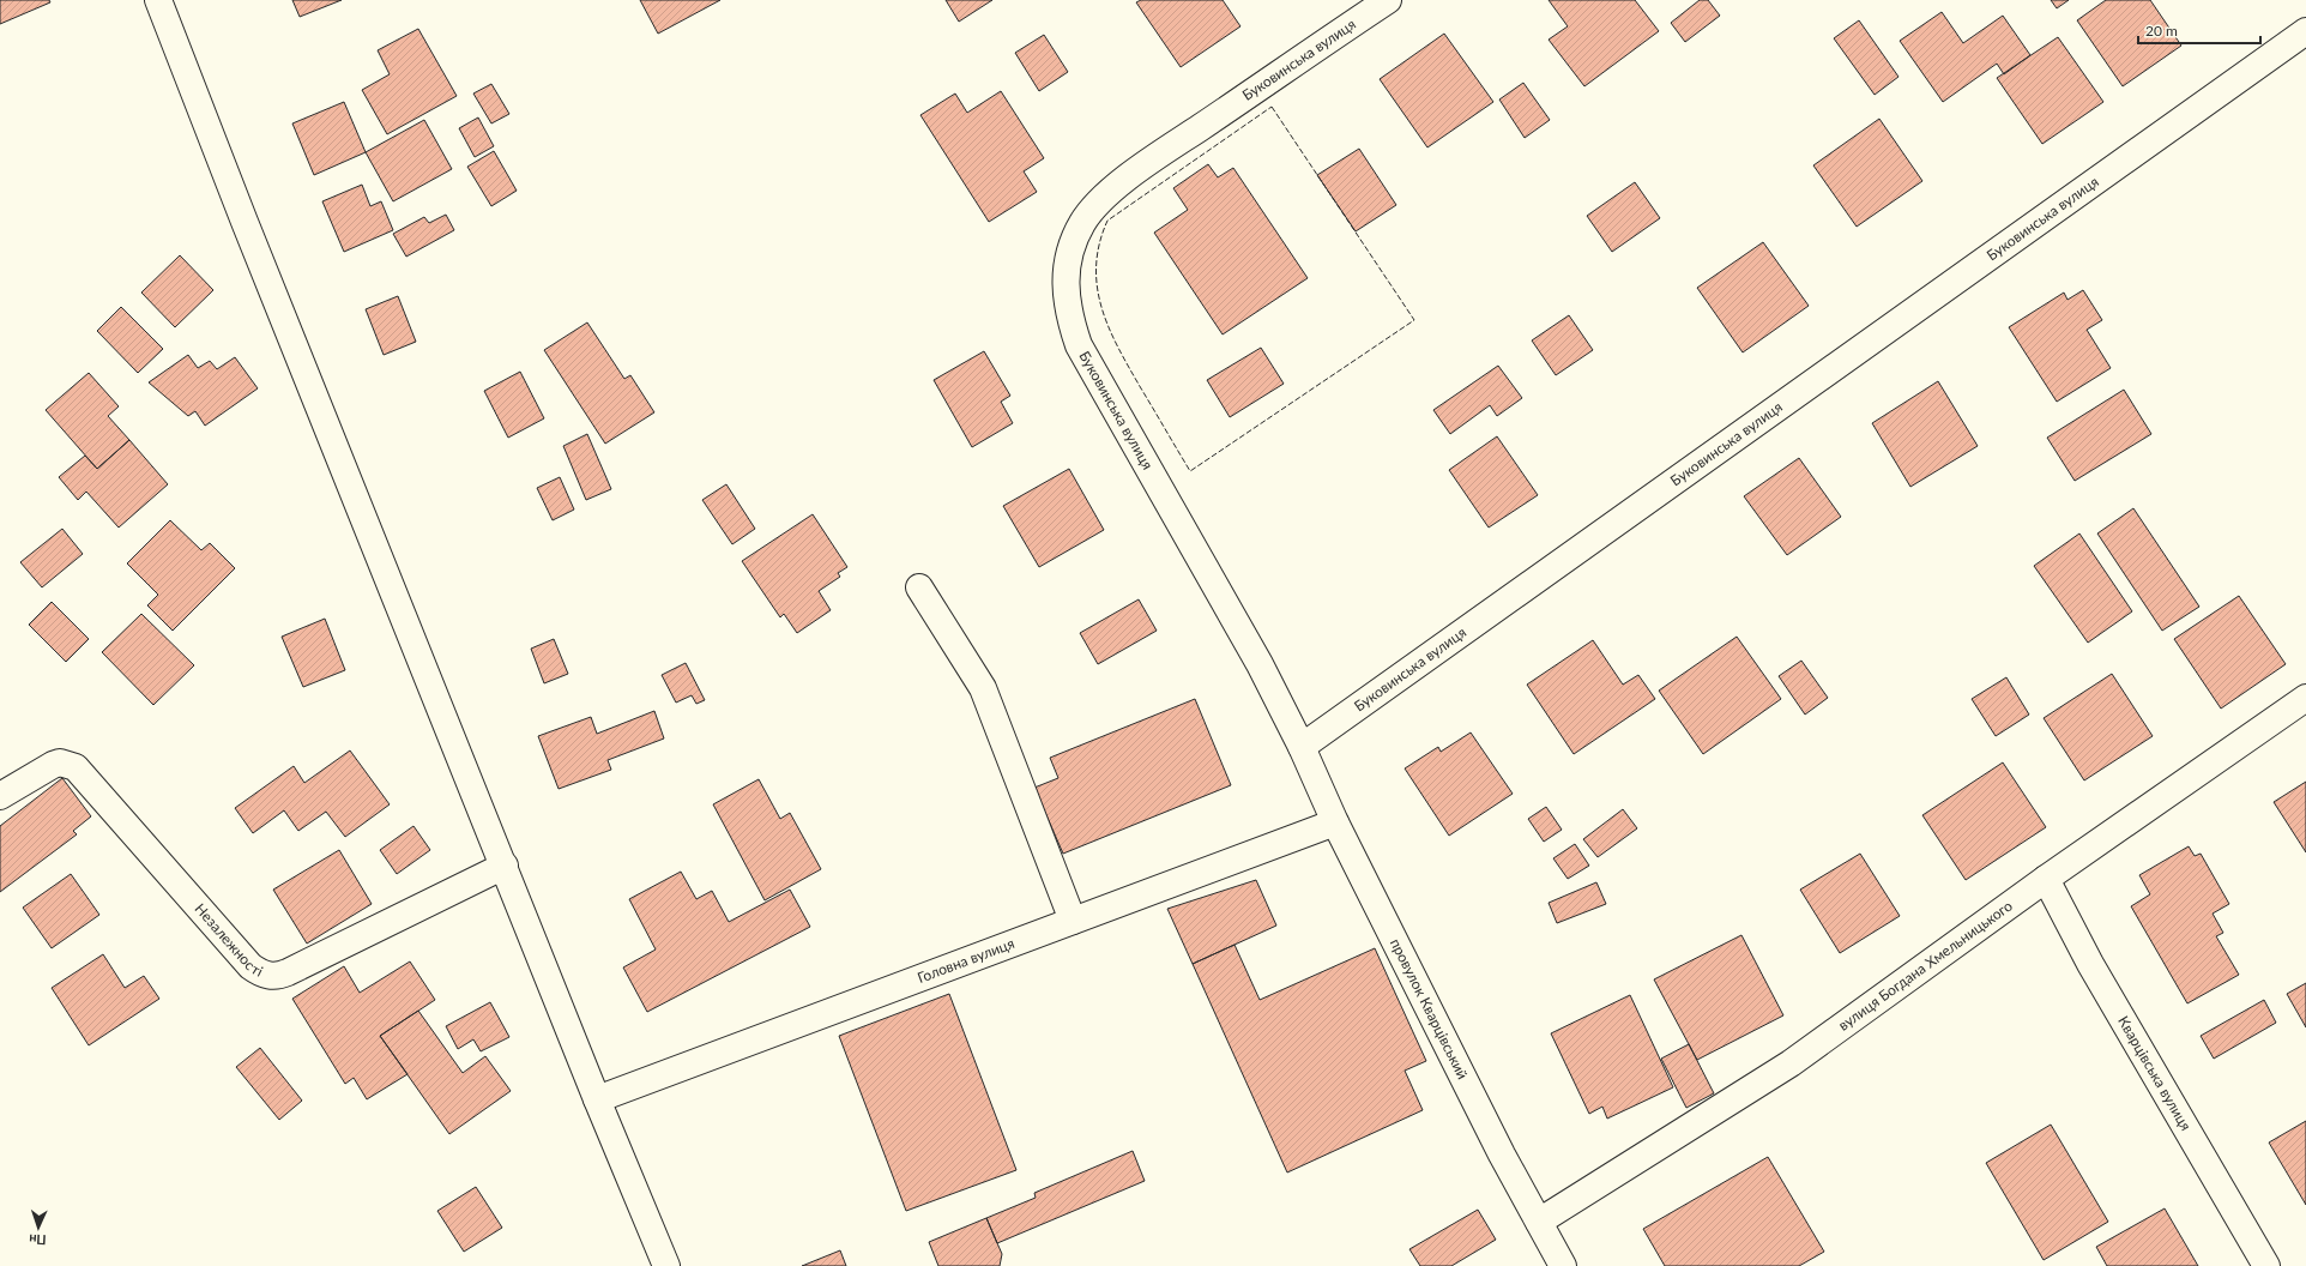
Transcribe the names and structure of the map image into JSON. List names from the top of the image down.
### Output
{
  "streets": {
    "street": [
      "Буковинська вулиця",
      "Незалежності",
      "Головна вулиця",
      "вулиця Богдана Хмельницького",
      "провулок Кварцівський",
      "Кварцівська вулиця"
    ]
  },
  "crossings": [
    ["Буковинська вулиця", "провулок Кварцівський"],
    ["Головна вулиця", "провулок Кварцівський"],
    ["вулиця Богдана Хмельницького", "провулок Кварцівський"],
    ["вулиця Богдана Хмельницького", "Кварцівська вулиця"]
  ],
  "scale_bar": "20 m",
  "north": "bottom"
}
